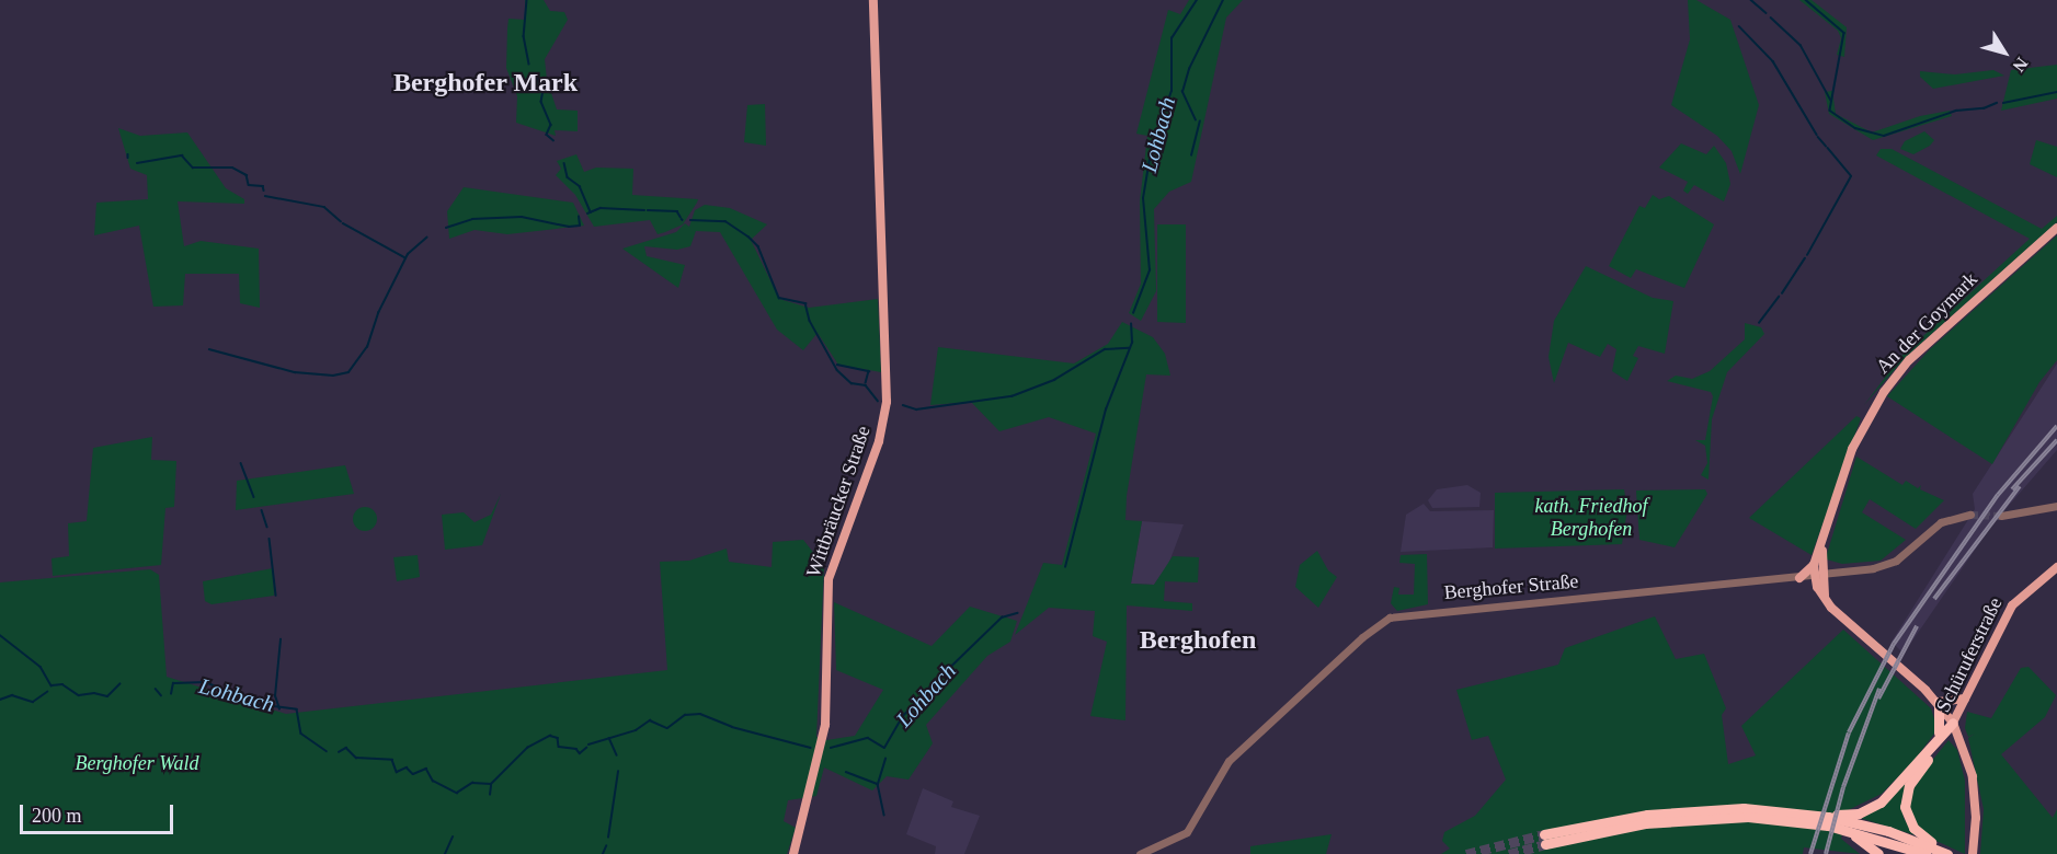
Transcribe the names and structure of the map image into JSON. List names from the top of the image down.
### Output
{
  "streets": {
    "main road": ["An der Goymark", "Wittbräucker Straße", "Schüruferstraße"],
    "street": ["Berghofer Straße"]
  },
  "crossings": [
    ["An der Goymark", "Berghofer Straße"],
    ["An der Goymark", "Schüruferstraße"]
  ],
  "districts": ["Berghofer Mark", "Berghofen"],
  "water": ["Lohbach"],
  "parks": ["kath. Friedhof Berghofen", "Berghofer Wald"],
  "scale_bar": "200 m",
  "north": "bottom right"
}
